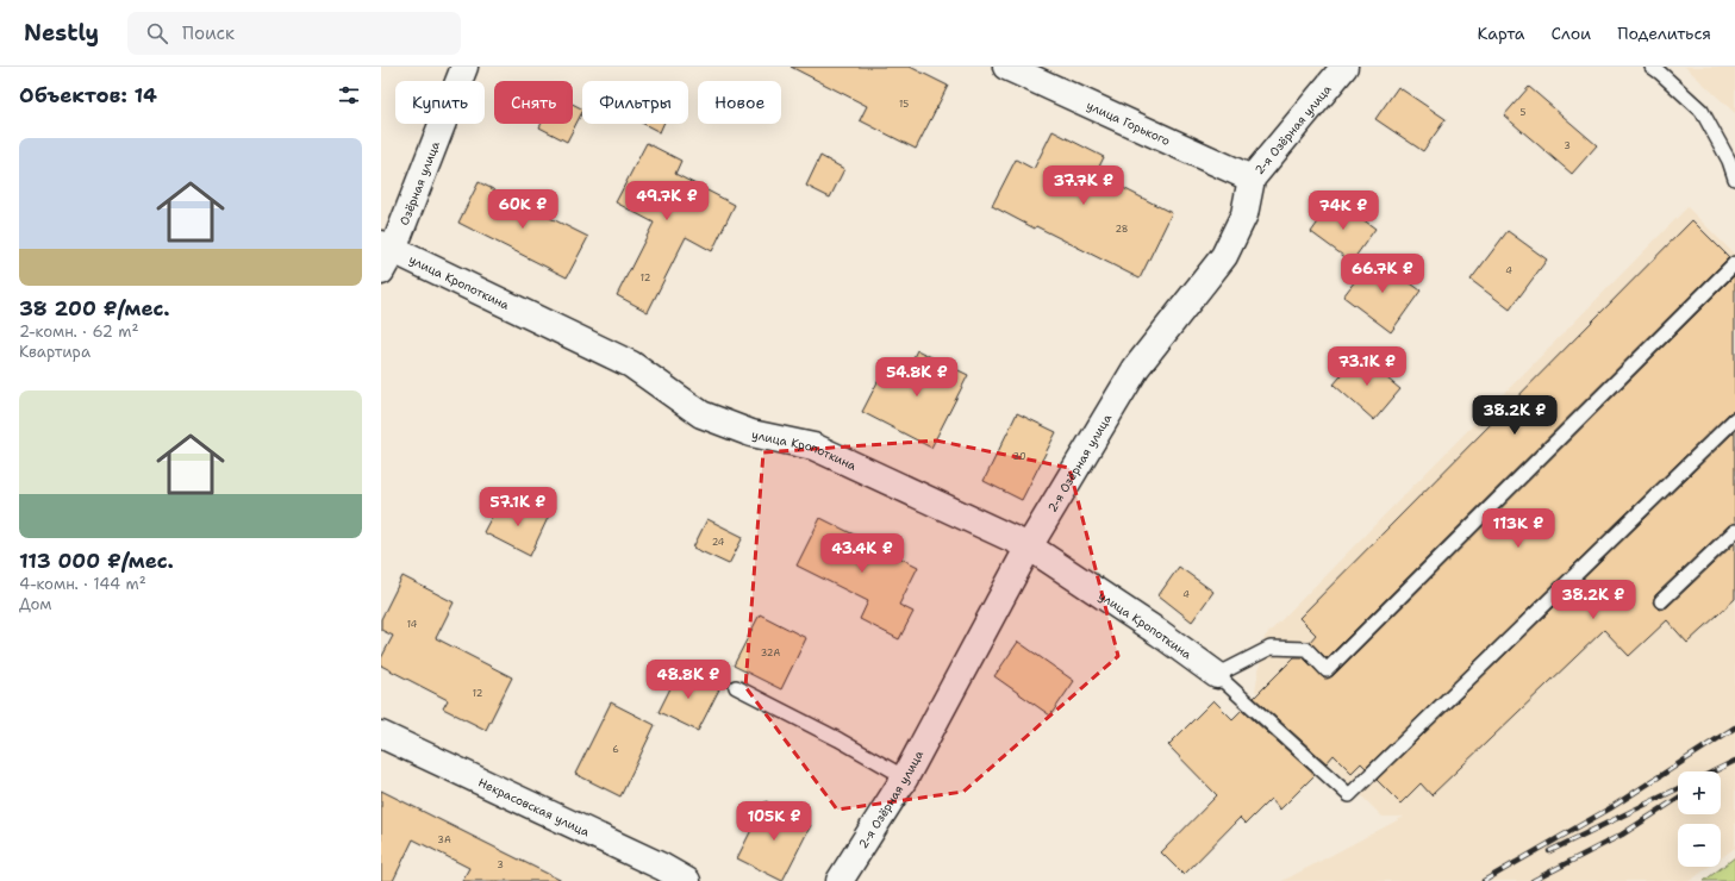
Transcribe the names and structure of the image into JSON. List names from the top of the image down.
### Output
{
  "streets": {
    "street": [
      "улица Горького",
      "2-я Озёрная улица",
      "Озёрная улица",
      "улица Кропоткина",
      "Некрасовская улица"
    ]
  },
  "crossings": [
    ["улица Горького", "2-я Озёрная улица"],
    ["2-я Озёрная улица", "улица Кропоткина"],
    ["Озёрная улица", "улица Кропоткина"]
  ],
  "house_numbers": [
    "15",
    "5",
    "3",
    "28",
    "4",
    "12",
    "30",
    "24",
    "4",
    "14",
    "32А",
    "12",
    "6",
    "3А",
    "3"
  ],
  "page": {
    "header": "Nestly",
    "search": "Поиск",
    "nav": ["Карта", "Слои", "Поделиться"],
    "heading": "Объектов: 14",
    "chip": [
      "Купить",
      "Снять",
      "Фильтры",
      "Новое"
    ],
    "list": [
      {
        "name": "38 200 ₽/мес.",
        "note": "2-комн. · 62 m² · Квартира"
      },
      {
        "name": "113 000 ₽/мес.",
        "note": "4-комн. · 144 m² · Дом"
      }
    ],
    "price": [
      "37.7K ₽",
      "49.7K ₽",
      "60K ₽",
      "74K ₽",
      "66.7K ₽",
      "73.1K ₽",
      "54.8K ₽",
      "38.2K ₽",
      "57.1K ₽",
      "113K ₽",
      "43.4K ₽",
      "38.2K ₽",
      "48.8K ₽",
      "105K ₽"
    ],
    "map_buttons": ["+", "−"]
  }
}
